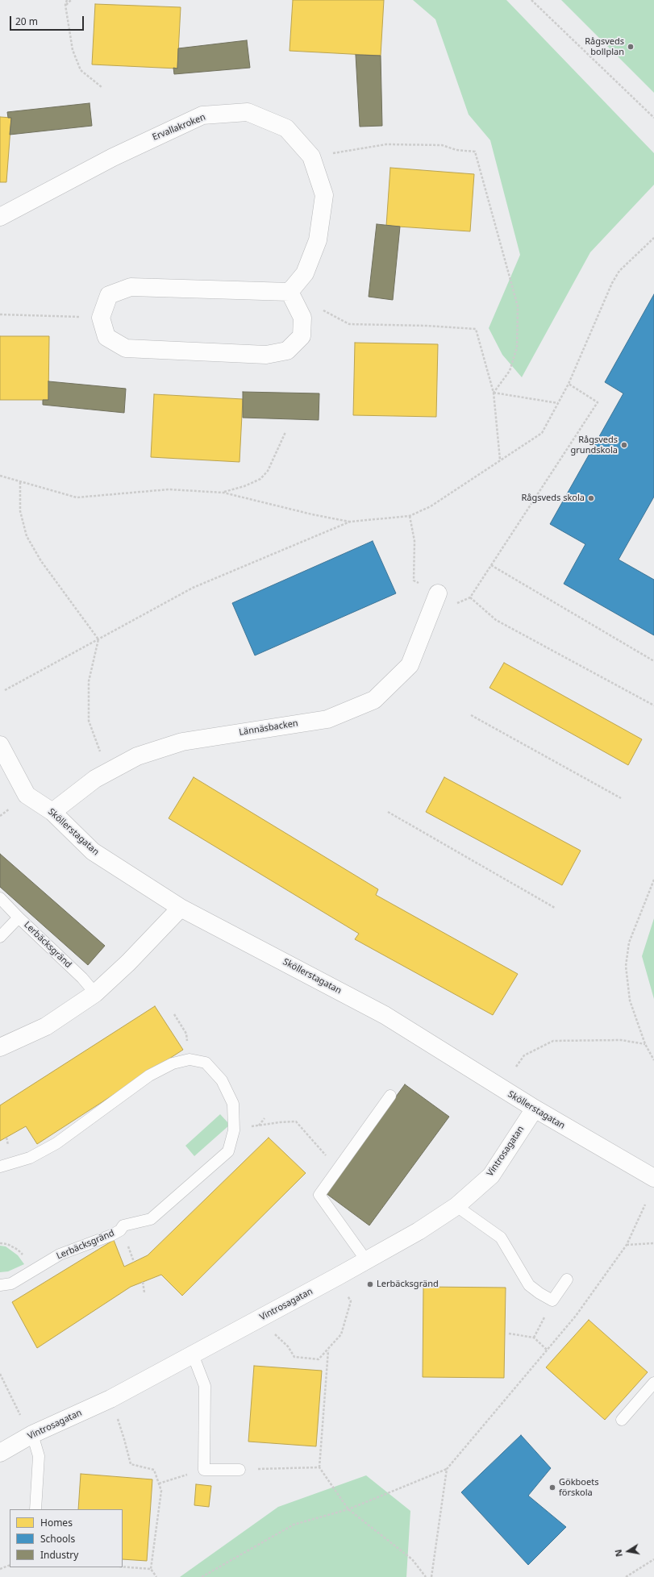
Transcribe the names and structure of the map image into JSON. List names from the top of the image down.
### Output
{
  "streets": {
    "street": [
      "Ervallakroken",
      "Lännäsbacken",
      "Sköllerstagatan",
      "Vintrosagatan"
    ],
    "lane": ["Lerbäcksgränd"]
  },
  "crossings": [
    ["Lännäsbacken", "Sköllerstagatan"],
    ["Sköllerstagatan", "Vintrosagatan"]
  ],
  "places": [
    "Rågsveds bollplan",
    "Rågsveds grundskola",
    "Rågsveds skola",
    "Lerbäcksgränd",
    "Gökboets förskola"
  ],
  "legend": ["Homes", "Schools", "Industry"],
  "scale_bar": "20 m",
  "north": "left"
}
